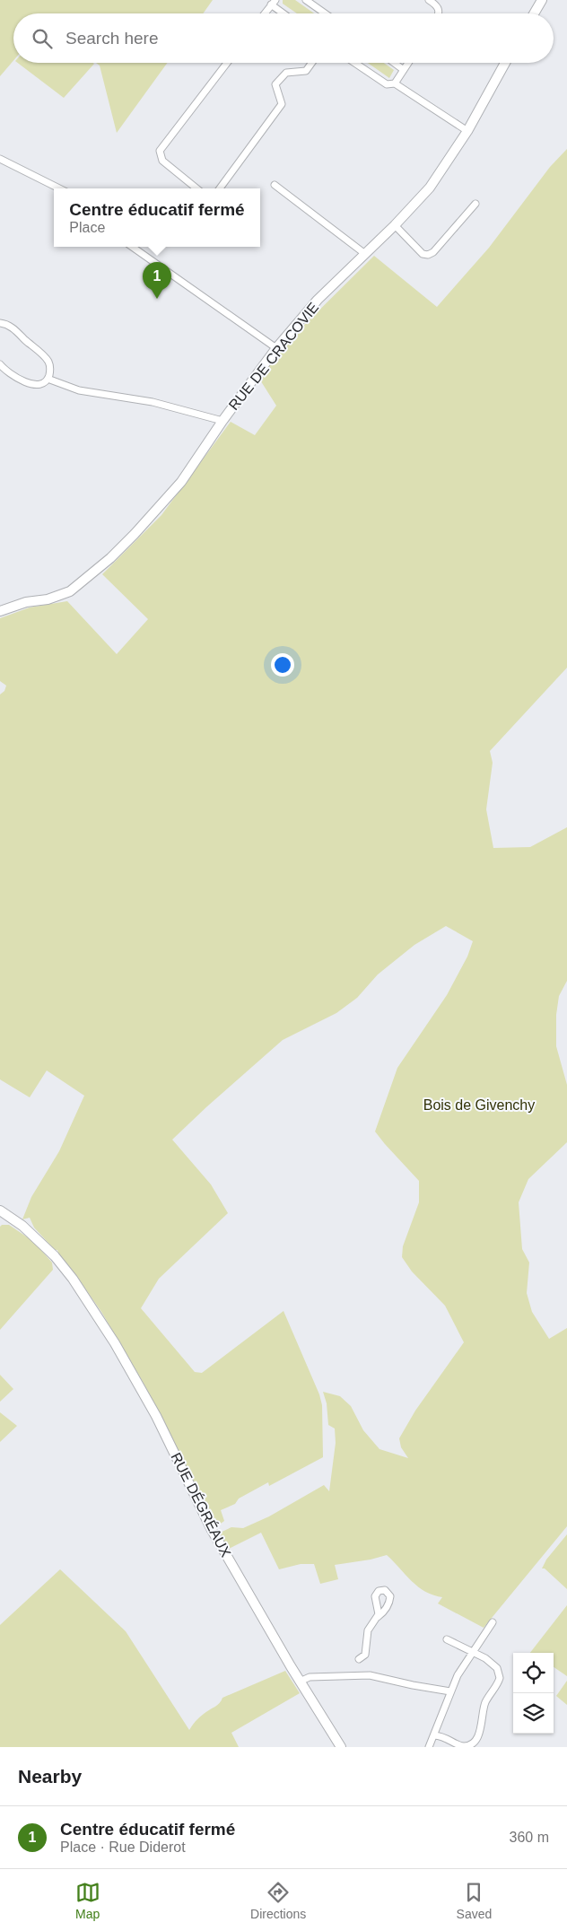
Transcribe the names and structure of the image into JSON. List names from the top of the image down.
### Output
{
  "streets": {
    "street": ["RUE DE CRACOVIE", "RUE DÉGRÉAUX"]
  },
  "parks": ["Bois de Givenchy"],
  "page": {
    "search": "Search here",
    "popup": ["Centre éducatif fermé", "Place"],
    "pins": "1",
    "heading": "Nearby",
    "list": [
      {
        "mark": "1",
        "name": "Centre éducatif fermé",
        "note": "Place · Rue Diderot",
        "value": "360 m"
      }
    ],
    "nav": ["Map", "Directions", "Saved"]
  }
}
